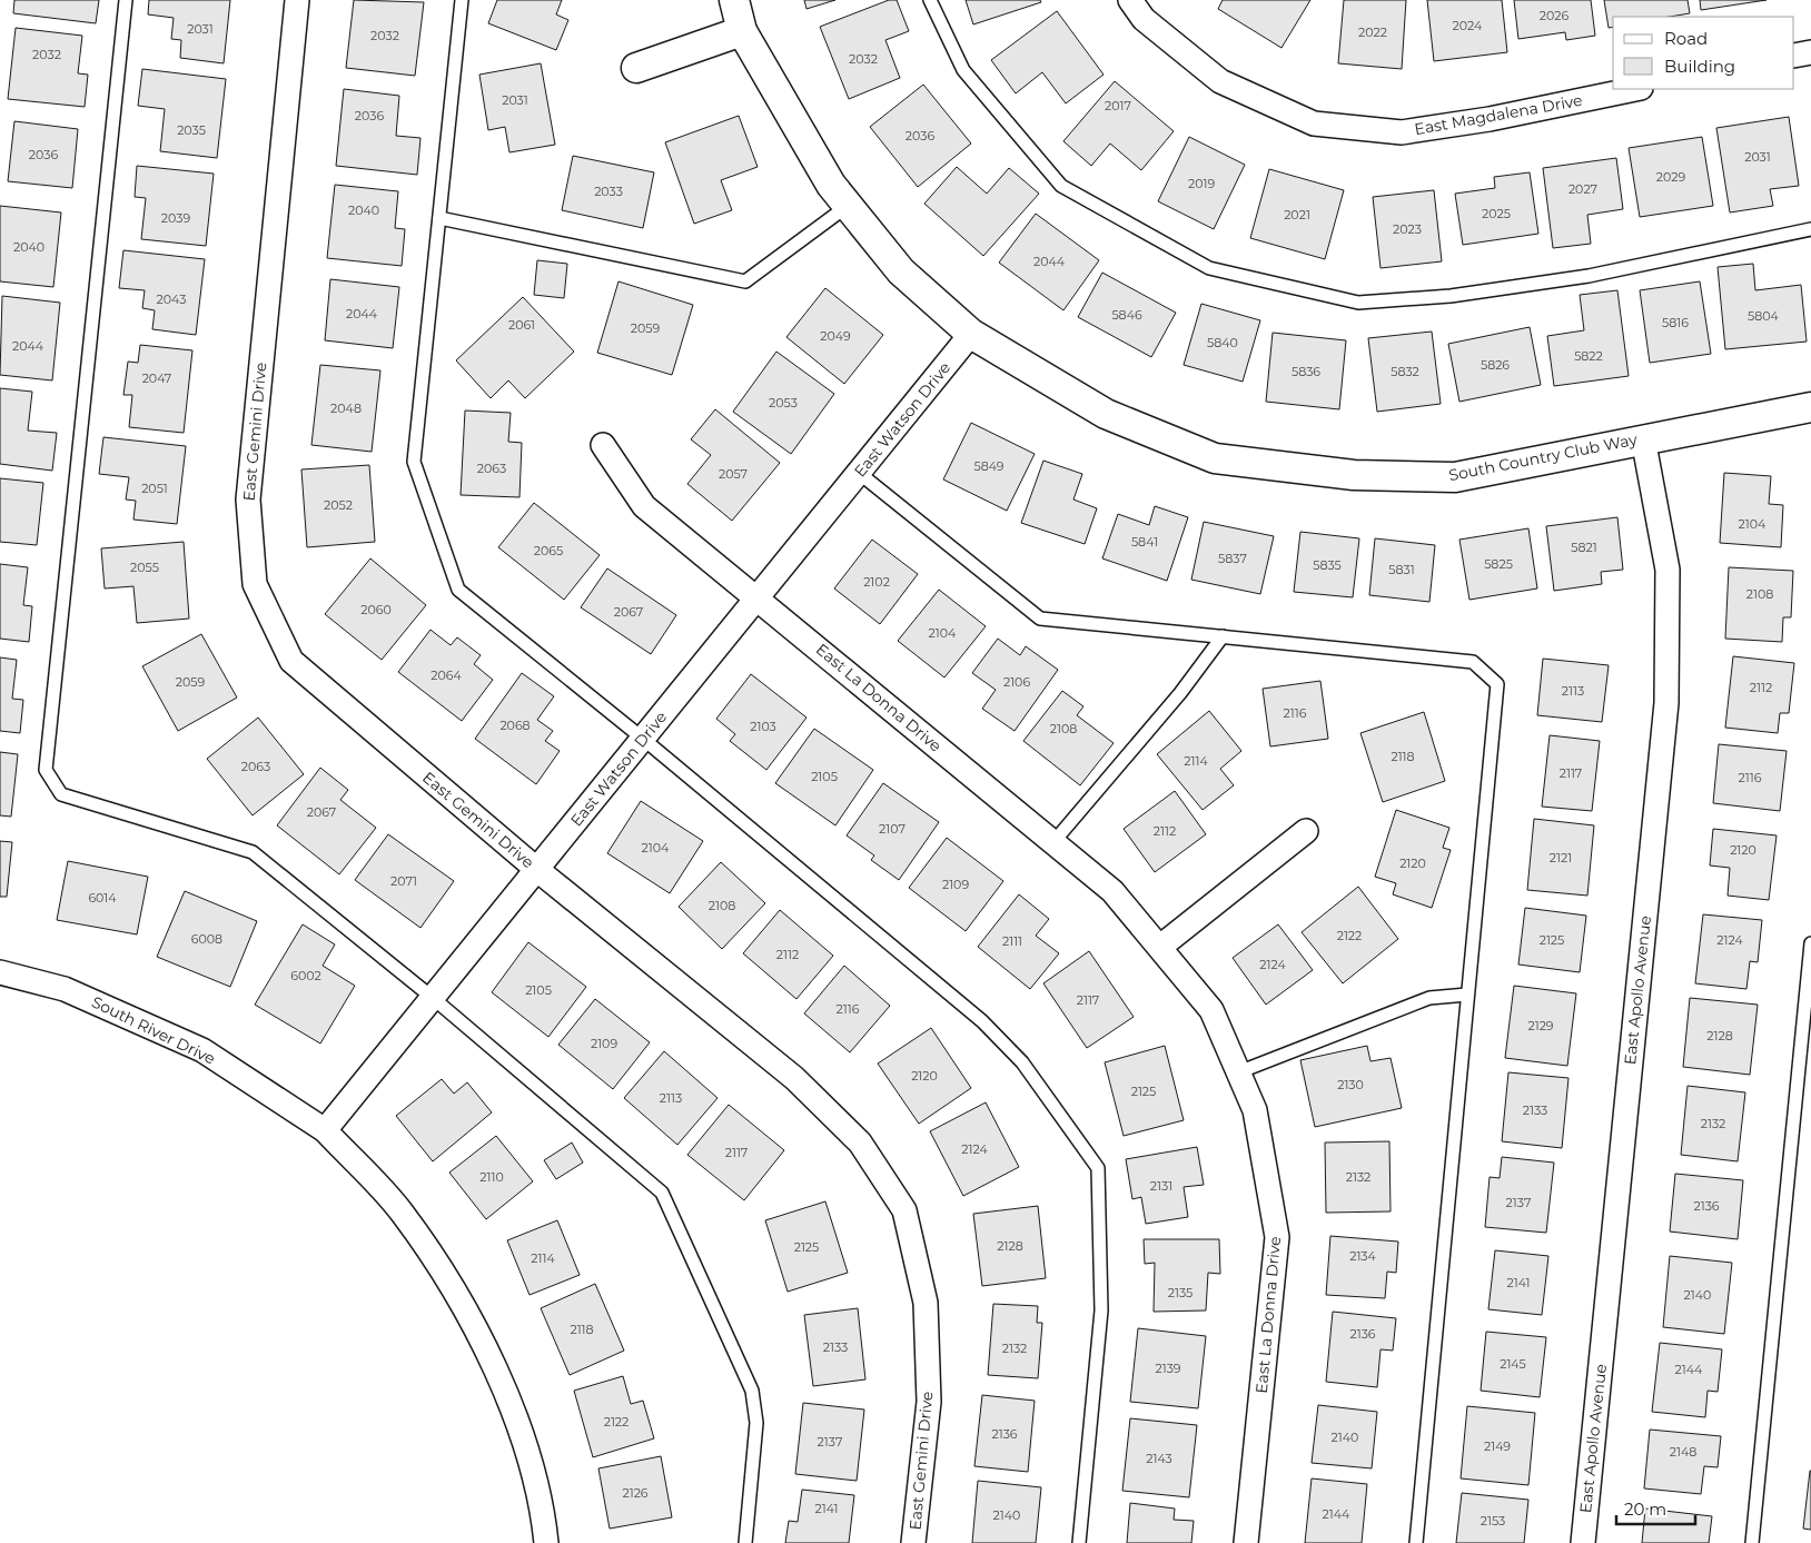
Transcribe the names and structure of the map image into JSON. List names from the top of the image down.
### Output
{
  "streets": {
    "street": [
      "East Magdalena Drive",
      "East Watson Drive",
      "East Gemini Drive",
      "South Country Club Way",
      "East La Donna Drive",
      "East Apollo Avenue",
      "South River Drive"
    ]
  },
  "crossings": [
    ["East Watson Drive", "East Gemini Drive"],
    ["East Watson Drive", "South Country Club Way"],
    ["East Watson Drive", "East La Donna Drive"],
    ["East Watson Drive", "South River Drive"],
    ["South Country Club Way", "East Apollo Avenue"]
  ],
  "house_numbers": [
    "2026",
    "2024",
    "2031",
    "2022",
    "2032",
    "2032",
    "2032",
    "2031",
    "2017",
    "2036",
    "2035",
    "2036",
    "2036",
    "2031",
    "2029",
    "2019",
    "2027",
    "2033",
    "2040",
    "2025",
    "2021",
    "2039",
    "2023",
    "2040",
    "2044",
    "2043",
    "2044",
    "5846",
    "5804",
    "5816",
    "2061",
    "2059",
    "2049",
    "5840",
    "2044",
    "5822",
    "5826",
    "5836",
    "5832",
    "2047",
    "2053",
    "2048",
    "5849",
    "2063",
    "2057",
    "2051",
    "2052",
    "2104",
    "5841",
    "5821",
    "2065",
    "5837",
    "5825",
    "5835",
    "2055",
    "5831",
    "2102",
    "2108",
    "2060",
    "2067",
    "2104",
    "2064",
    "2059",
    "2106",
    "2112",
    "2113",
    "2116",
    "2068",
    "2103",
    "2108",
    "2118",
    "2114",
    "2063",
    "2117",
    "2105",
    "2116",
    "2067",
    "2107",
    "2112",
    "2104",
    "2120",
    "2121",
    "2120",
    "2071",
    "2109",
    "6014",
    "2108",
    "2122",
    "6008",
    "2125",
    "2124",
    "2111",
    "2112",
    "2124",
    "6002",
    "2105",
    "2117",
    "2116",
    "2129",
    "2128",
    "2109",
    "2120",
    "2130",
    "2125",
    "2113",
    "2133",
    "2132",
    "2124",
    "2117",
    "2110",
    "2132",
    "2131",
    "2137",
    "2136",
    "2128",
    "2125",
    "2134",
    "2114",
    "2141",
    "2135",
    "2140",
    "2118",
    "2136",
    "2133",
    "2132",
    "2145",
    "2139",
    "2144",
    "2122",
    "2136",
    "2140",
    "2137",
    "2149",
    "2148",
    "2143",
    "2126",
    "2141",
    "2144",
    "2140",
    "2153"
  ],
  "legend": ["Road", "Building"],
  "scale_bar": "20 m"
}
